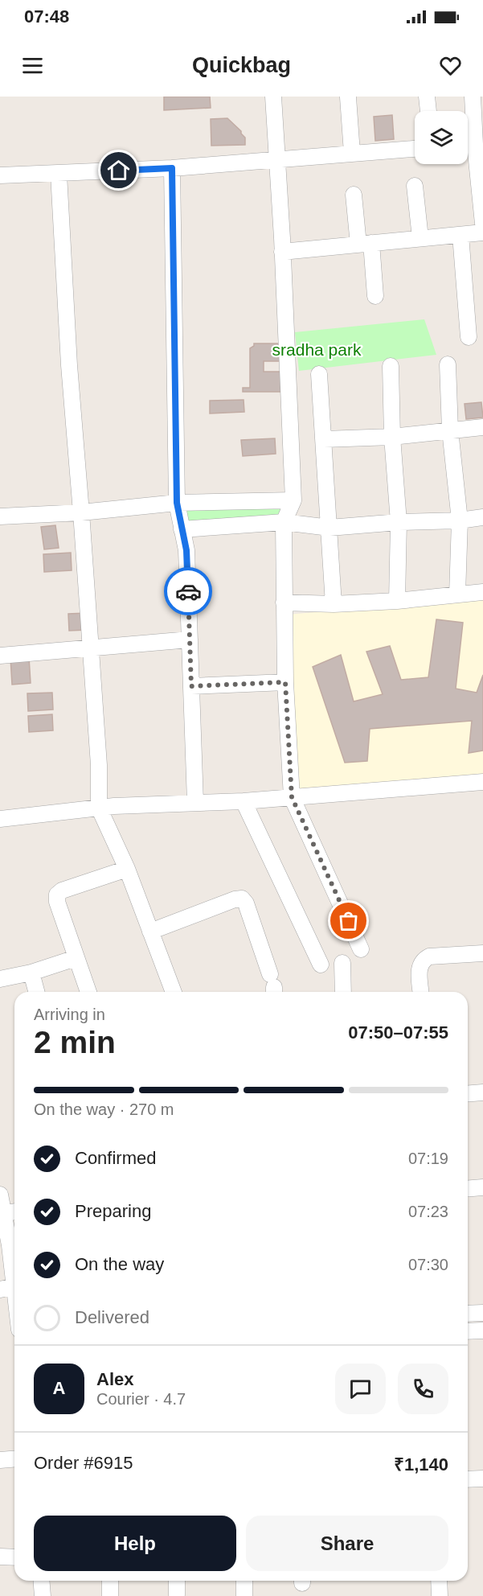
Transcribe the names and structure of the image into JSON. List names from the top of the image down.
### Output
{
  "parks": ["sradha park"],
  "page": {
    "status": "07:48",
    "header": "Quickbag",
    "heading": ["2 min", "Arriving in", "07:50–07:55"],
    "panel": [
      "Alex",
      "Courier · 4.7",
      "Order #6915",
      "₹1,140"
    ],
    "bar": "On the way · 270 m",
    "list": [
      ["Confirmed", "07:19"],
      ["Preparing", "07:23"],
      ["On the way", "07:30"],
      "Delivered"
    ],
    "round": "A",
    "buttons": ["Help", "Share"]
  }
}
